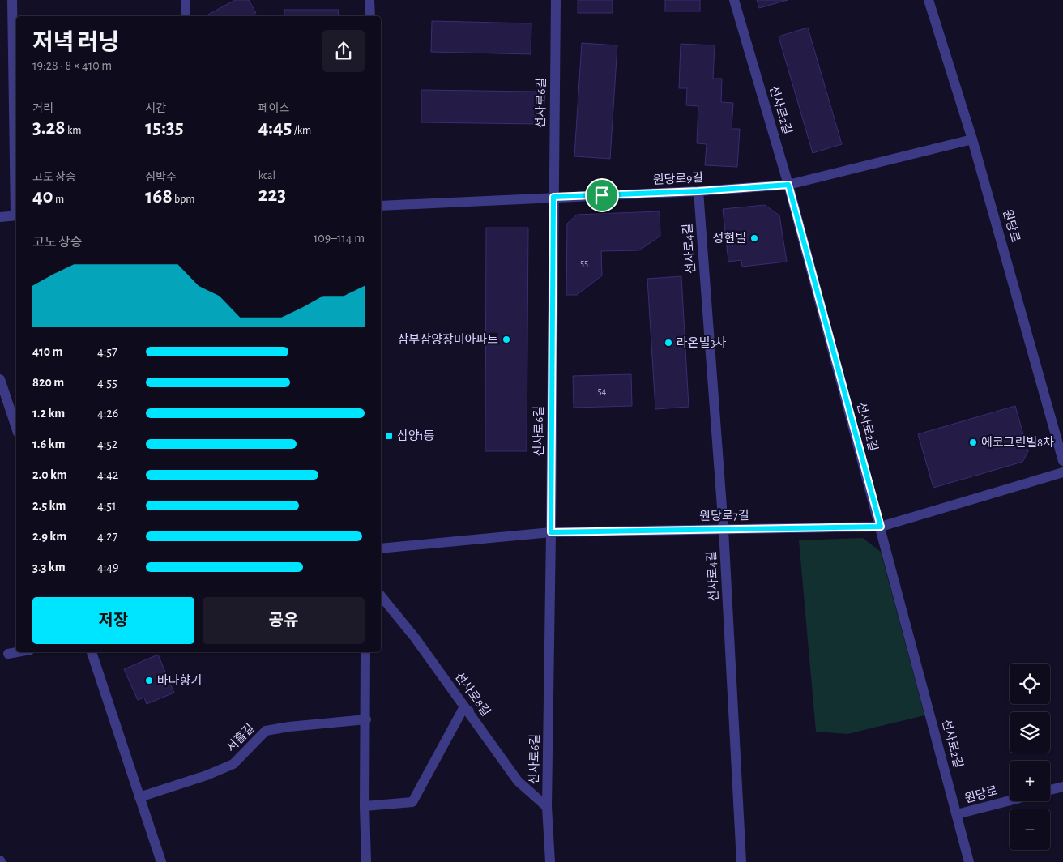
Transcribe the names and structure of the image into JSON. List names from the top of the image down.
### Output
{
  "streets": {
    "street": [
      "선사로6길",
      "선사로2길",
      "원당로9길",
      "원당로",
      "선사로4길",
      "원당로7길",
      "선사로8길",
      "서흘길"
    ]
  },
  "crossings": [
    ["선사로6길", "원당로9길"],
    ["선사로6길", "원당로7길"],
    ["선사로6길", "선사로8길"],
    ["선사로2길", "원당로9길"],
    ["선사로2길", "원당로"],
    ["선사로2길", "원당로7길"],
    ["원당로9길", "원당로"],
    ["원당로9길", "선사로4길"],
    ["선사로4길", "원당로7길"]
  ],
  "places": {
    "other": [
      "성현빌",
      "삼부삼양장미아파트",
      "라온빌3차",
      "에코그린빌8차",
      "바다향기"
    ],
    "transit": ["삼양1동"]
  },
  "house_numbers": ["55", "54"],
  "page": {
    "heading": ["저녁 러닝", "19:28 · 8 × 410 m"],
    "stats": [
      ["거리", "3.28 km"],
      ["시간", "15:35"],
      ["페이스", "4:45 /km"],
      ["고도 상승", "40 m"],
      ["심박수", "168 bpm"],
      ["kcal", "223"]
    ],
    "chart": ["고도 상승", "109–114 m"],
    "list": [
      {
        "name": "410 m",
        "note": "4:57"
      },
      {
        "name": "820 m",
        "note": "4:55"
      },
      {
        "name": "1.2 km",
        "note": "4:26"
      },
      {
        "name": "1.6 km",
        "note": "4:52"
      },
      {
        "name": "2.0 km",
        "note": "4:42"
      },
      {
        "name": "2.5 km",
        "note": "4:51"
      },
      {
        "name": "2.9 km",
        "note": "4:27"
      },
      {
        "name": "3.3 km",
        "note": "4:49"
      }
    ],
    "buttons": ["저장", "공유"],
    "map_buttons": ["+", "−"]
  }
}
